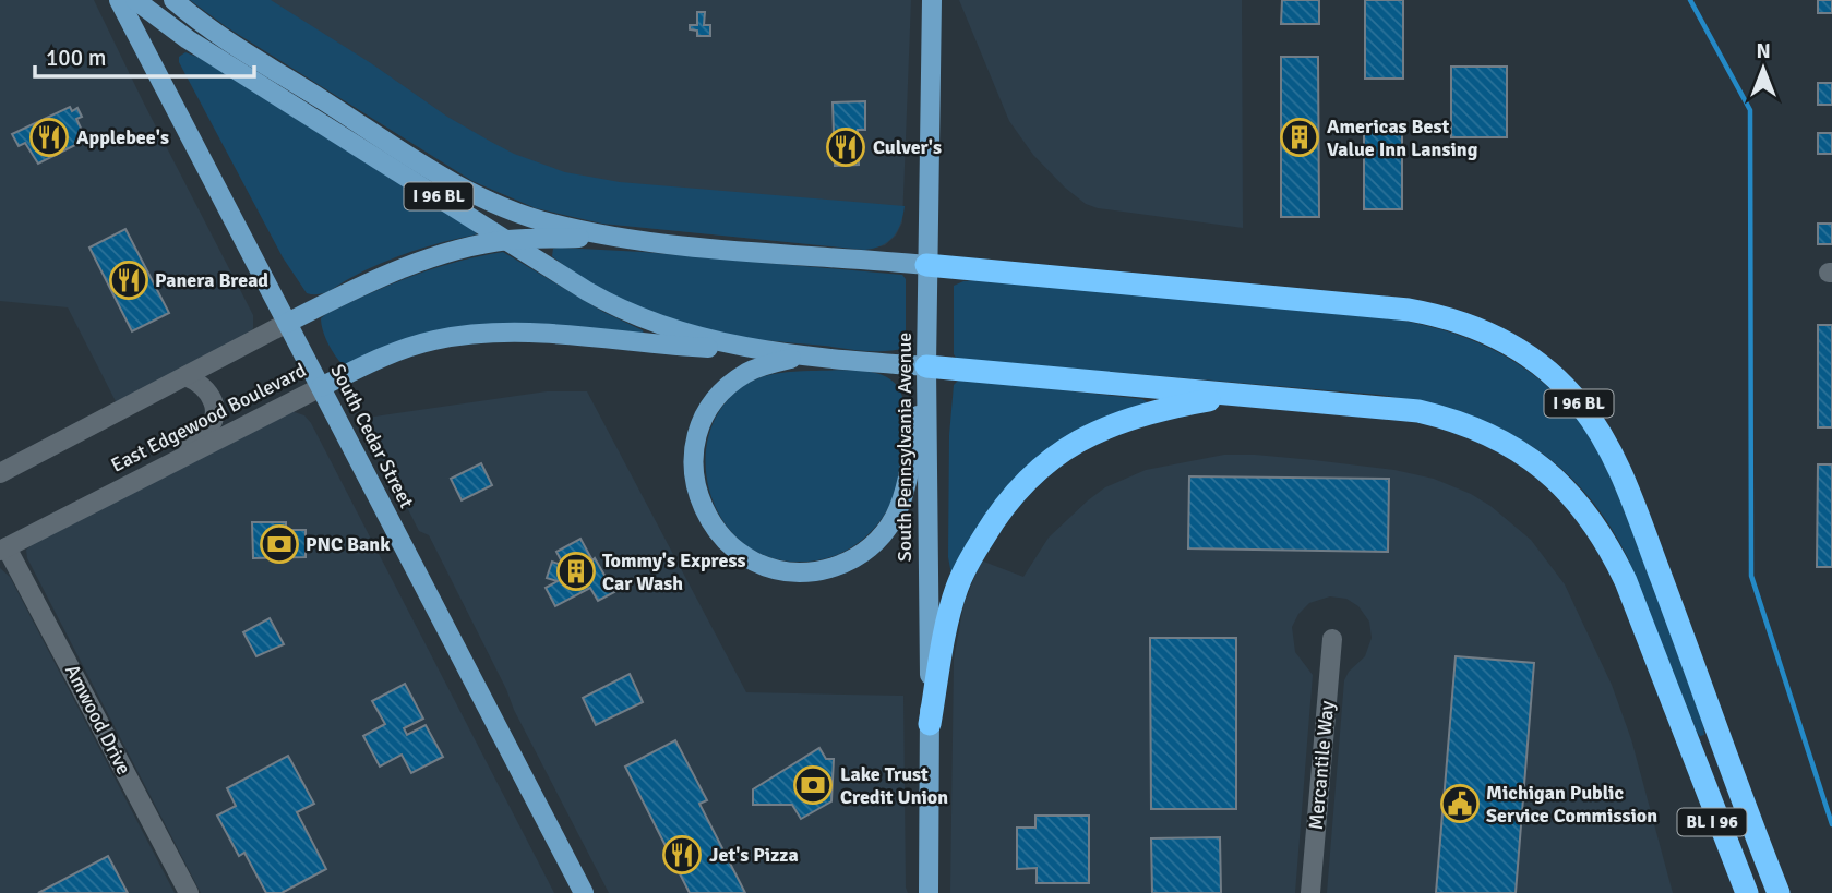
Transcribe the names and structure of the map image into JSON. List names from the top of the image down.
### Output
{
  "streets": {
    "highway": ["I 96 BL", "BL I 96"],
    "main road": ["East Edgewood Boulevard", "South Cedar Street", "South Pennsylvania Avenue"],
    "street": ["Amwood Drive", "Mercantile Way"]
  },
  "crossings": [
    ["I 96 BL", "East Edgewood Boulevard"],
    ["I 96 BL", "South Pennsylvania Avenue"],
    ["I 96 BL", "BL I 96"],
    ["East Edgewood Boulevard", "South Cedar Street"],
    ["East Edgewood Boulevard", "Amwood Drive"]
  ],
  "places": {
    "restaurant": [
      "Applebee's",
      "Culver's",
      "Panera Bread",
      "Jet's Pizza"
    ],
    "building": ["Americas Best Value Inn Lansing", "Tommy's Express Car Wash"],
    "bank": ["PNC Bank", "Lake Trust Credit Union"],
    "public building": ["Michigan Public Service Commission"]
  },
  "scale_bar": "100 m",
  "north": "top"
}
